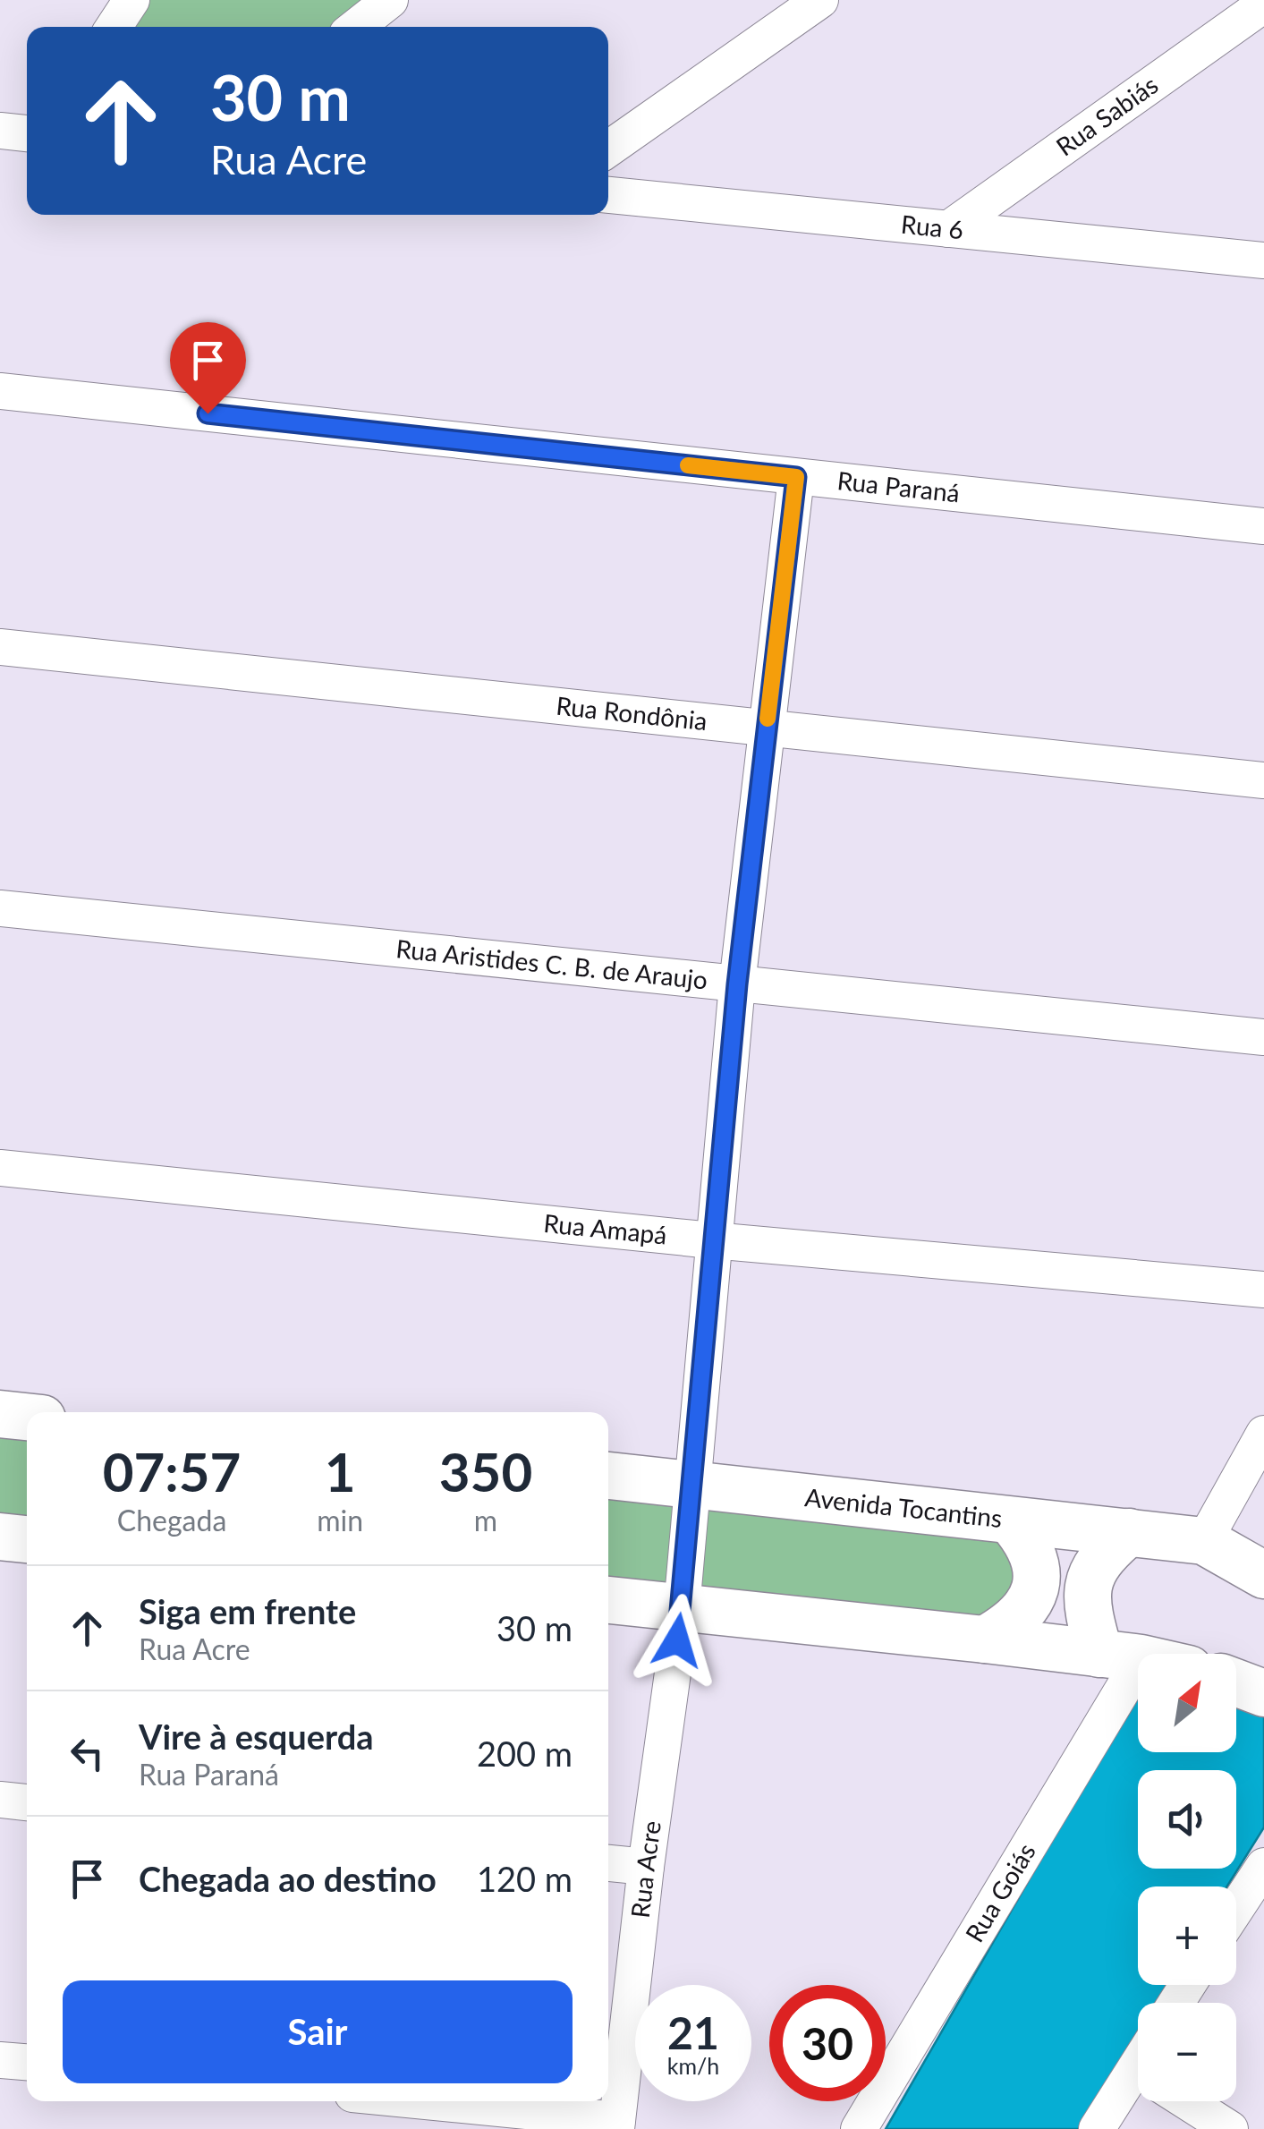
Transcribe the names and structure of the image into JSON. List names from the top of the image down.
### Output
{
  "streets": {
    "street": [
      "Rua Sabiás",
      "Rua 6",
      "Rua Paraná",
      "Rua Rondônia",
      "Rua Aristides C. B. de Araujo",
      "Rua Amapá",
      "Avenida Tocantins",
      "Rua Acre",
      "Rua Goiás"
    ]
  },
  "crossings": [
    ["Rua Sabiás", "Rua 6"],
    ["Avenida Tocantins", "Rua Acre"]
  ],
  "north": "top right",
  "page": {
    "turn": ["30 m", "Rua Acre"],
    "eta": [
      "07:57",
      "Chegada",
      "1",
      "min",
      "350",
      "m"
    ],
    "list": [
      {
        "name": "Siga em frente",
        "note": "Rua Acre",
        "value": "30 m"
      },
      {
        "name": "Vire à esquerda",
        "note": "Rua Paraná",
        "value": "200 m"
      },
      {
        "name": "Chegada ao destino",
        "value": "120 m"
      }
    ],
    "map_buttons": ["+", "−"],
    "buttons": "Sair",
    "speed": "21 km/h",
    "limit": "30"
  }
}
